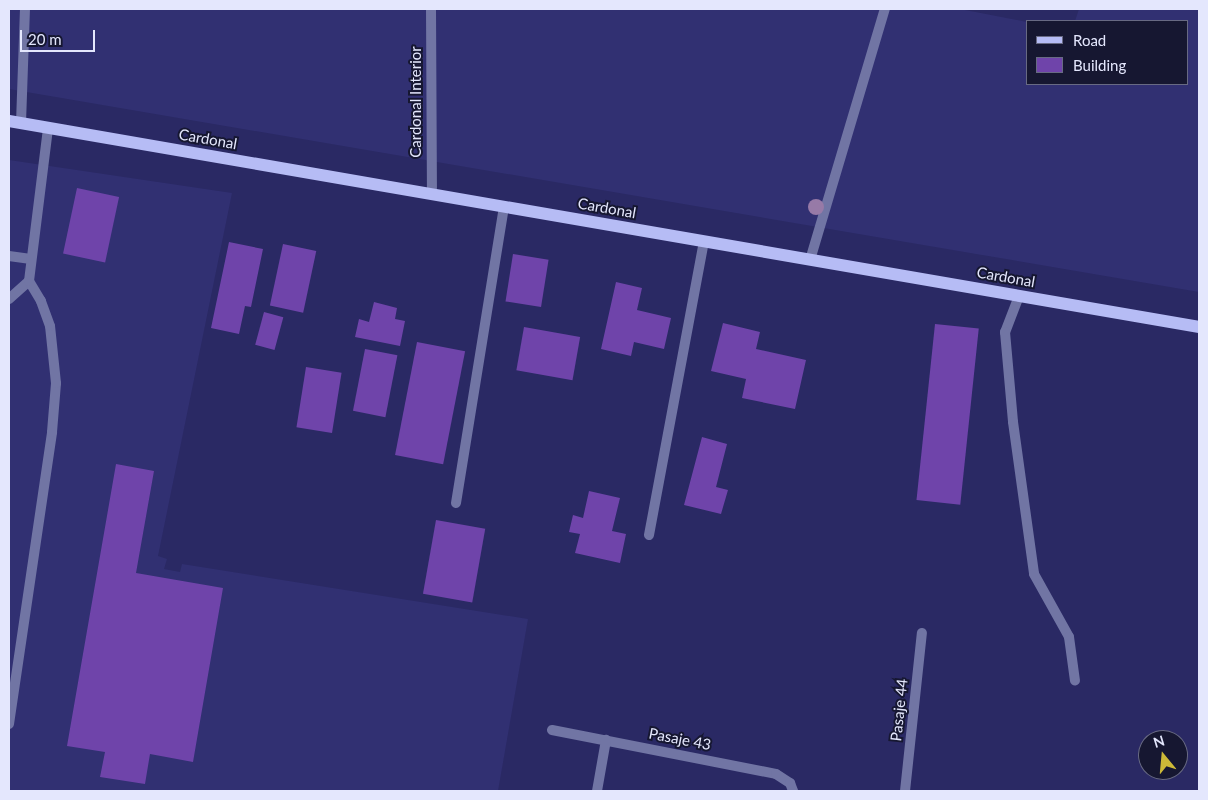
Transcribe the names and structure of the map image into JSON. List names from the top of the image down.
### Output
{
  "streets": {
    "main road": ["Cardonal"],
    "street": ["Cardonal Interior", "Pasaje 44", "Pasaje 43"]
  },
  "crossings": [
    ["Cardonal Interior", "Cardonal"]
  ],
  "legend": ["Road", "Building"],
  "scale_bar": "20 m",
  "north": "top"
}
